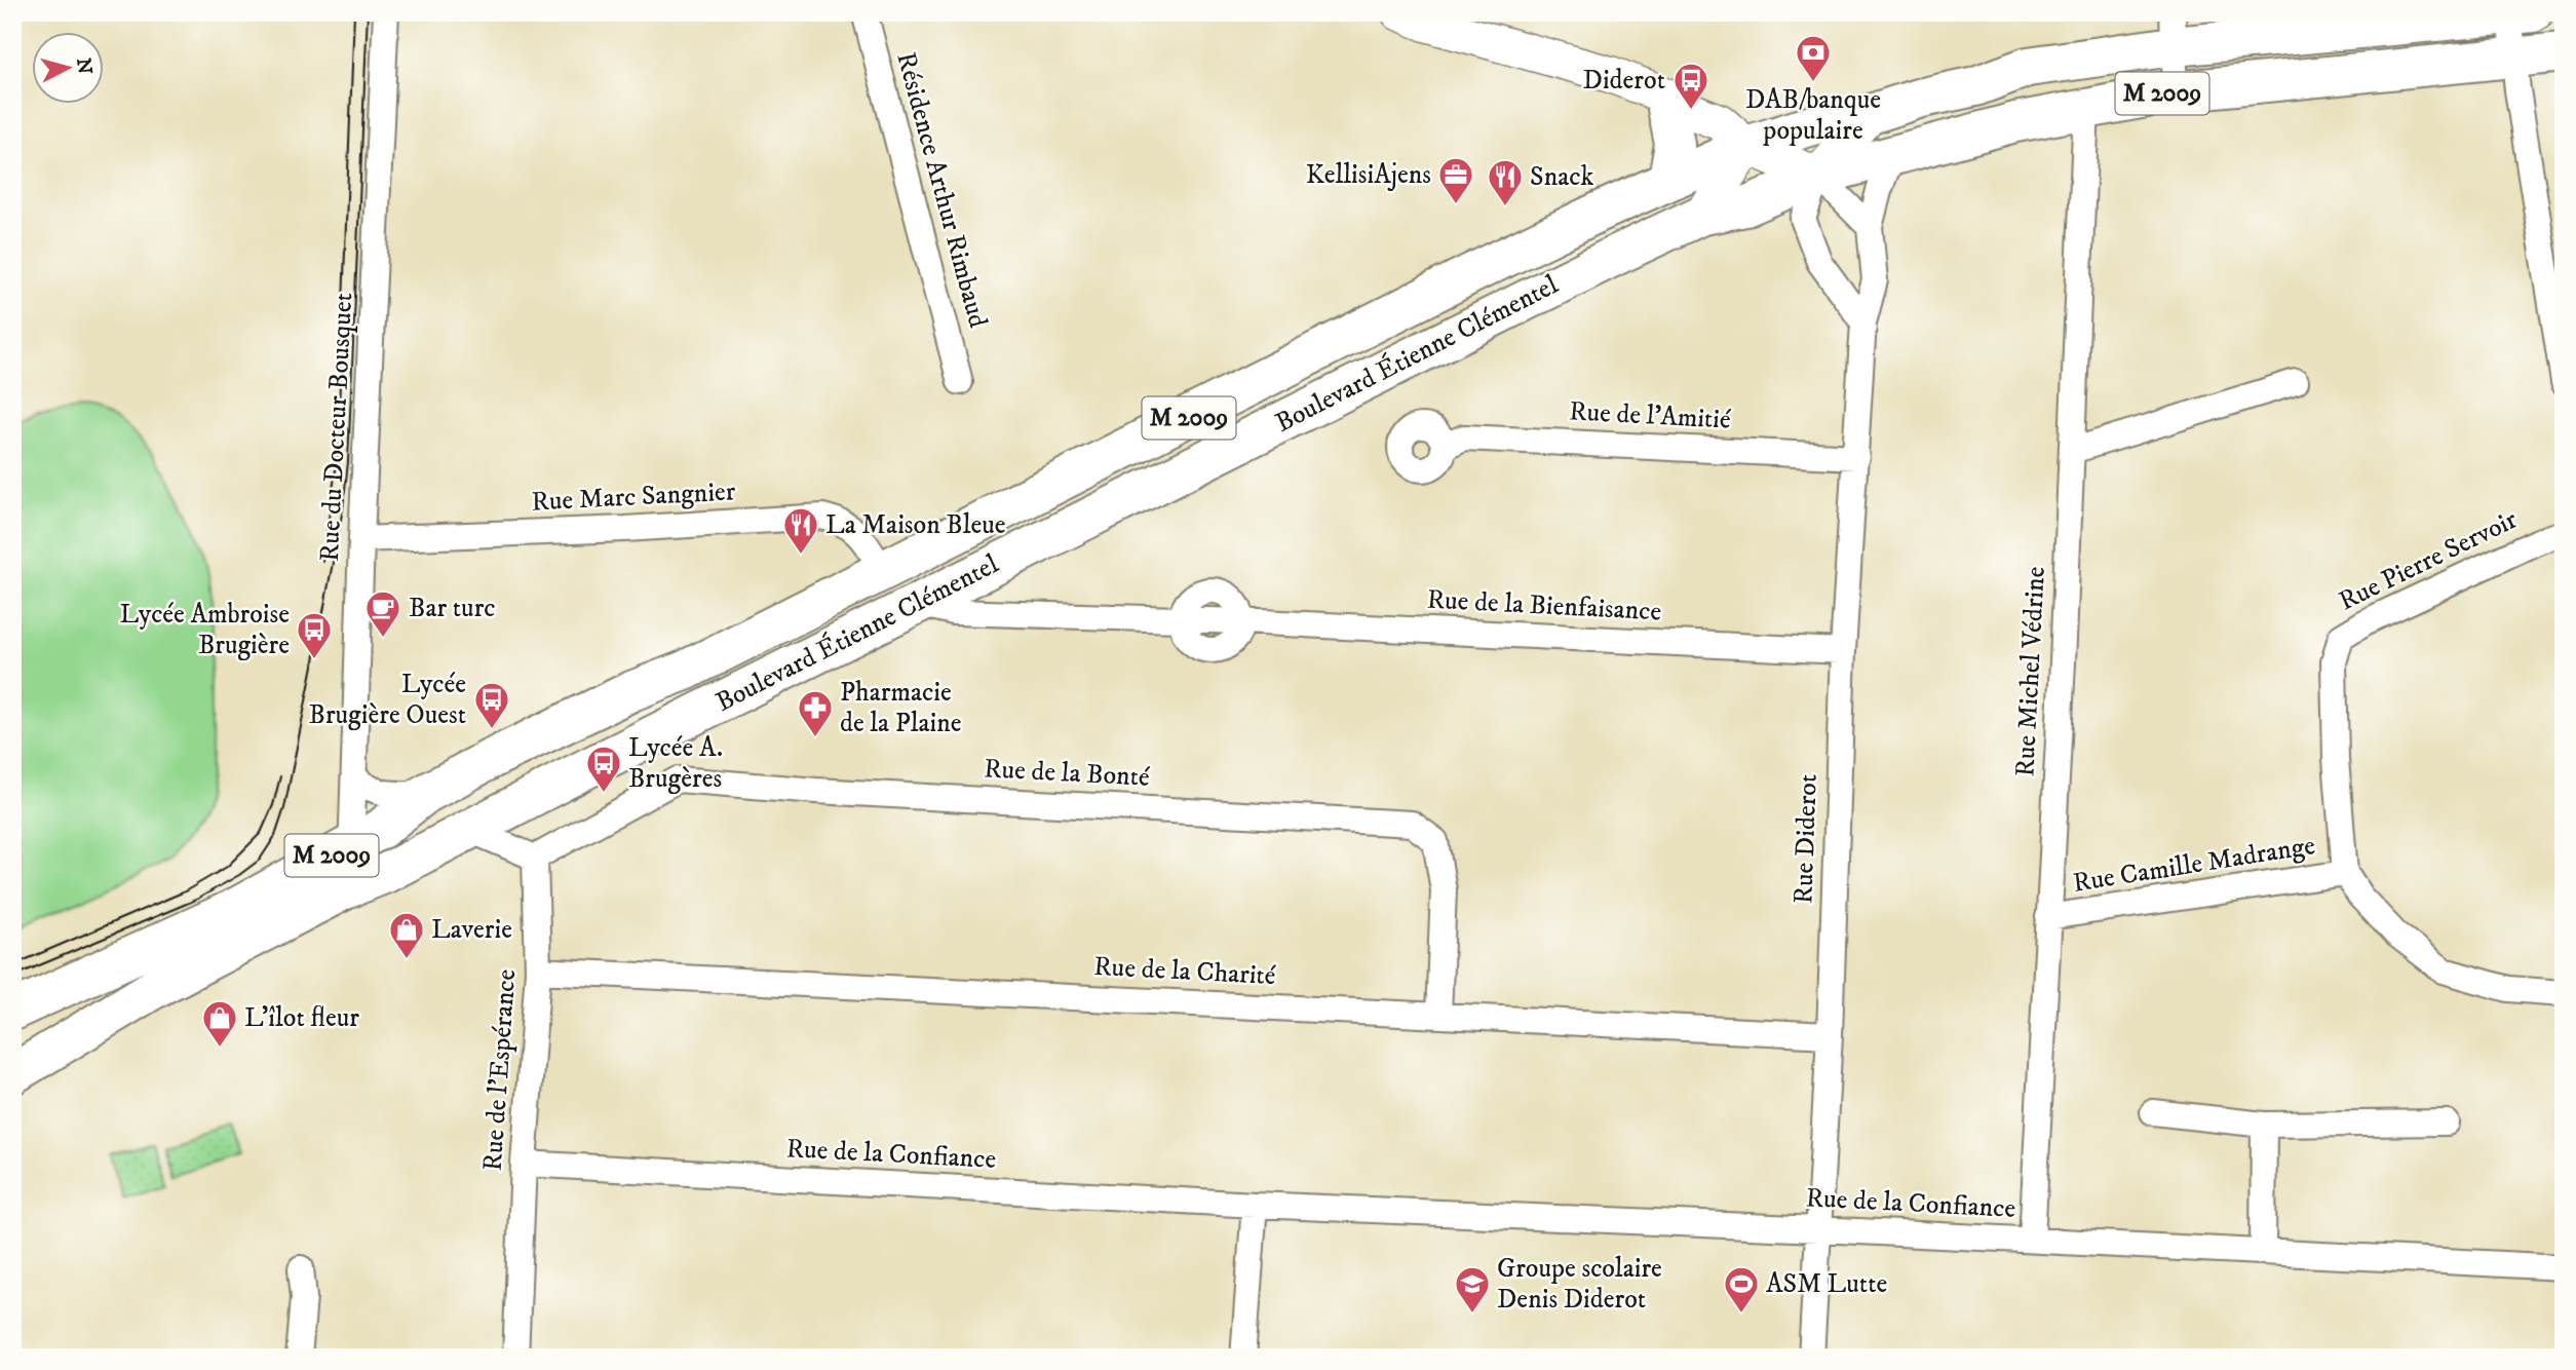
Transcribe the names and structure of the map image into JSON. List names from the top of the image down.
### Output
{
  "streets": {
    "main road": ["M 2009", "Boulevard Étienne Clémentel"],
    "street": [
      "Résidence Arthur Rimbaud",
      "Rue de l'Amitié",
      "Rue du Docteur Bousquet",
      "Rue Marc Sangnier",
      "Rue Pierre Servoir",
      "Rue de la Bienfaisance",
      "Rue Michel Védrine",
      "Rue de la Bonté",
      "Rue Diderot",
      "Rue Camille Madrange",
      "Rue de la Charité",
      "Rue de l'Espérance",
      "Rue de la Confiance"
    ]
  },
  "crossings": [
    ["Boulevard Étienne Clémentel", "Rue du Docteur Bousquet"],
    ["Boulevard Étienne Clémentel", "Rue Marc Sangnier"],
    ["Boulevard Étienne Clémentel", "Rue de la Bienfaisance"],
    ["Boulevard Étienne Clémentel", "Rue Michel Védrine"],
    ["Boulevard Étienne Clémentel", "Rue Diderot"],
    ["Rue de l'Amitié", "Rue Diderot"],
    ["Rue du Docteur Bousquet", "Rue Marc Sangnier"],
    ["Rue Pierre Servoir", "Rue Camille Madrange"],
    ["Rue de la Bienfaisance", "Rue Diderot"],
    ["Rue Michel Védrine", "Rue Camille Madrange"],
    ["Rue Michel Védrine", "Rue de la Confiance"],
    ["Rue de la Bonté", "Rue de la Charité"],
    ["Rue de la Bonté", "Rue de l'Espérance"],
    ["Rue Diderot", "Rue de la Charité"],
    ["Rue Diderot", "Rue de la Confiance"],
    ["Rue de la Charité", "Rue de l'Espérance"],
    ["Rue de l'Espérance", "Rue de la Confiance"]
  ],
  "places": {
    "bank": ["DAB/banque populaire"],
    "bus stop": [
      "Diderot",
      "Lycée Ambroise Brugière",
      "Lycée Brugière Ouest",
      "Lycée A. Brugères"
    ],
    "office": ["KellisiAjens"],
    "restaurant": ["Snack", "La Maison Bleue"],
    "cafe": ["Bar turc"],
    "pharmacy": ["Pharmacie de la Plaine"],
    "shop": ["Laverie", "L'îlot fleur"],
    "school or university": ["Groupe scolaire Denis Diderot"],
    "sports": ["ASM Lutte"]
  },
  "north": "right"
}
